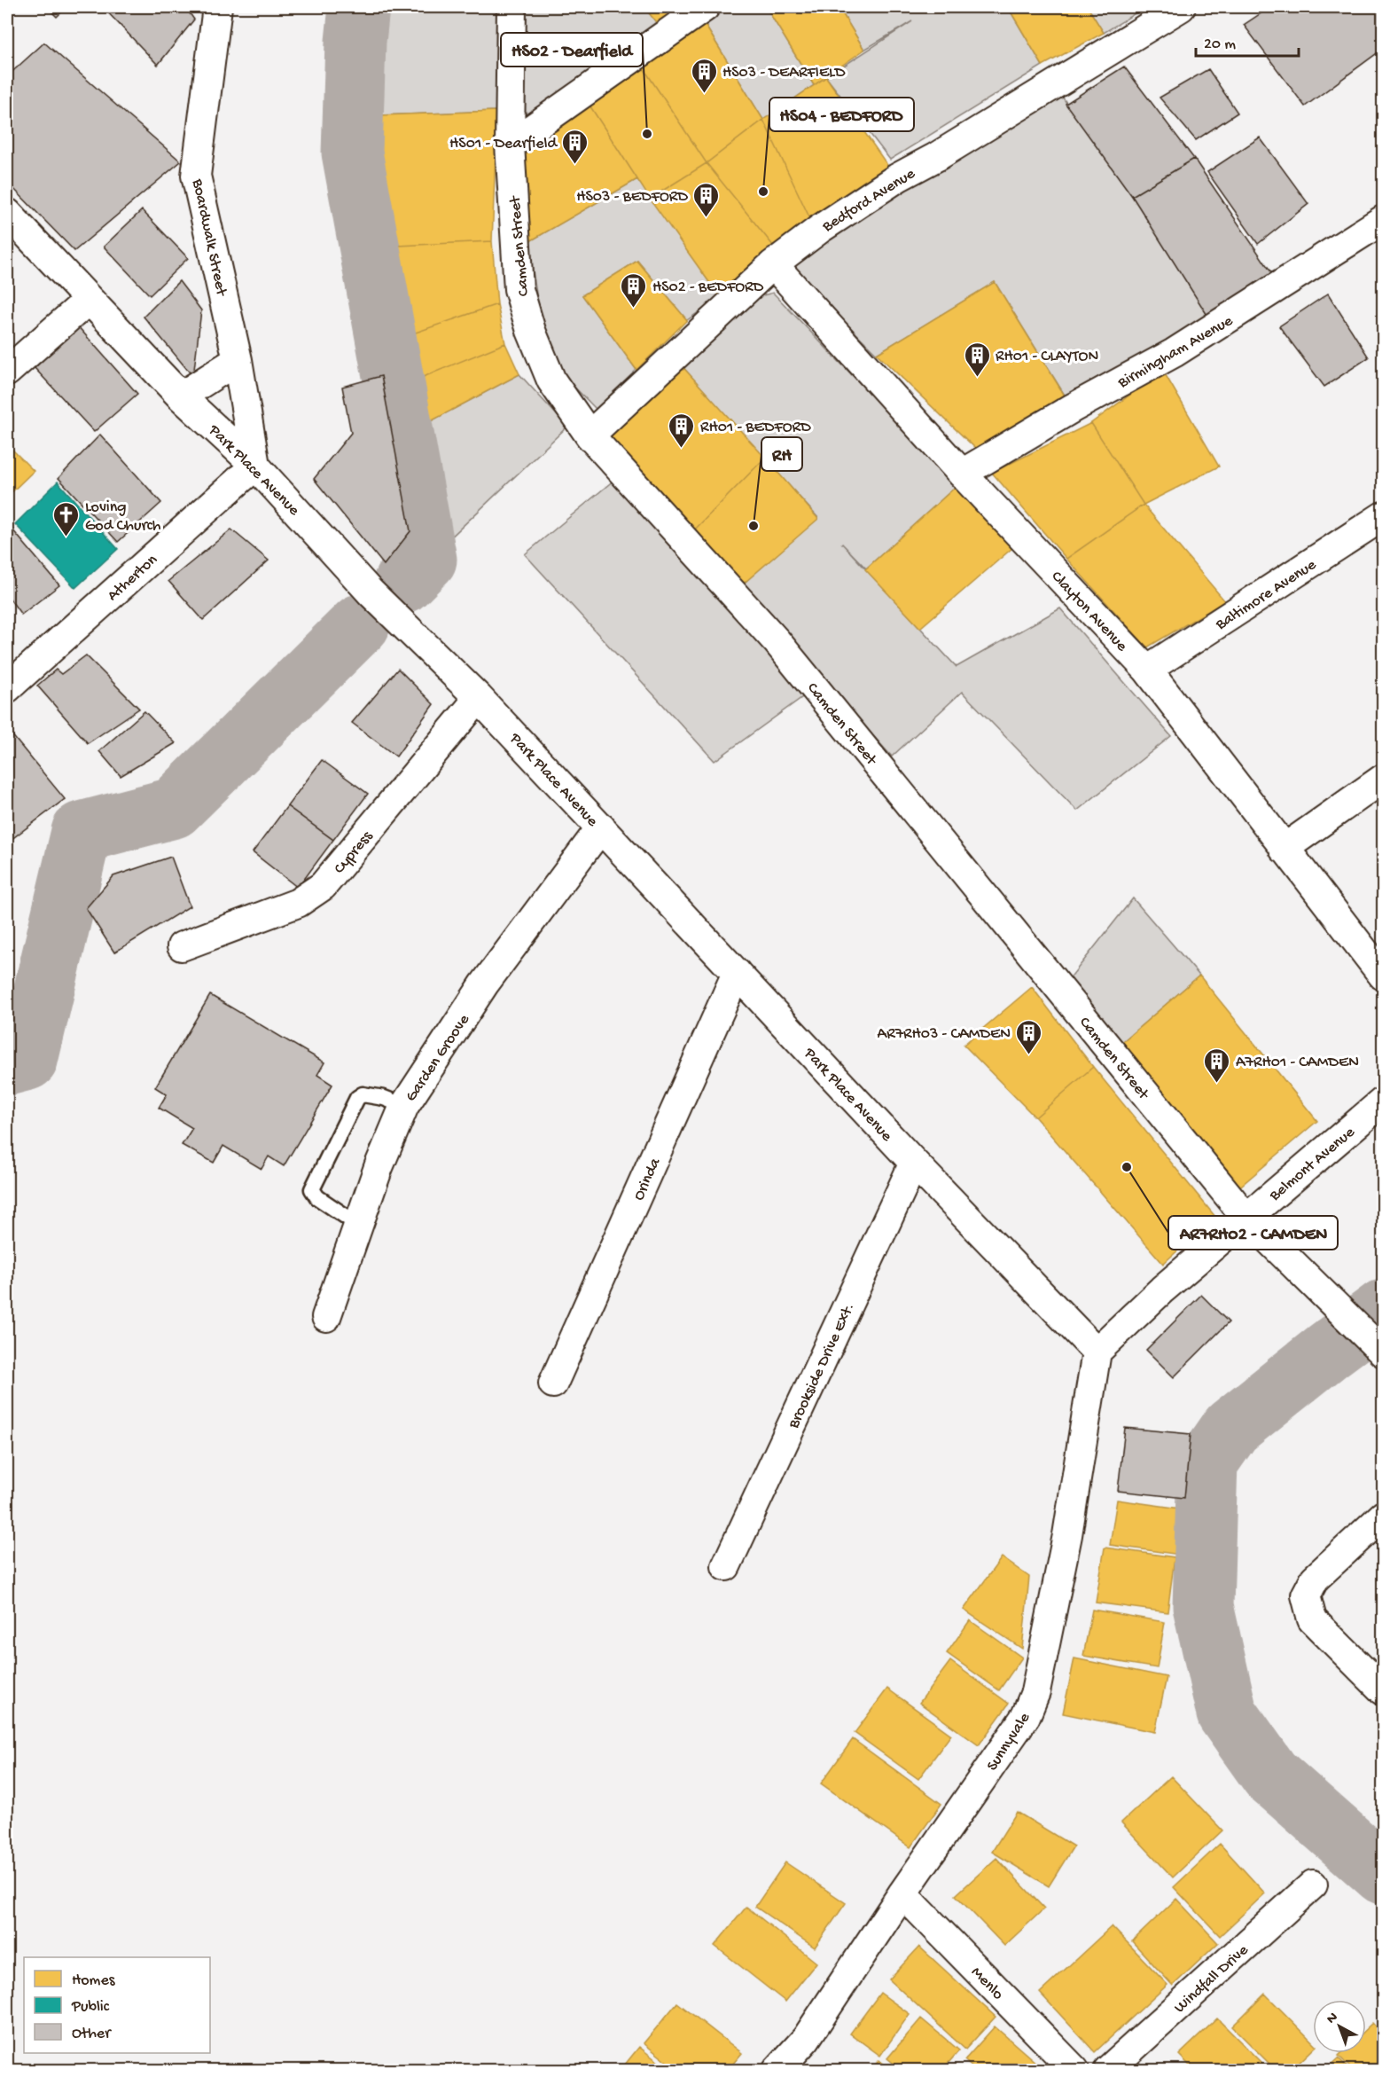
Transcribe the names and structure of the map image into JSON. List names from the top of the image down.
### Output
{
  "streets": {
    "street": [
      "Bedford Avenue",
      "Boardwalk Street",
      "Camden Street",
      "Birmingham Avenue",
      "Park Place Avenue",
      "Atherton",
      "Baltimore Avenue",
      "Clayton Avenue",
      "Cypress",
      "Garden Groove",
      "Belmont Avenue",
      "Orinda",
      "Brookside Drive Ext.",
      "Sunnyvale",
      "Windfall Drive",
      "Menlo"
    ]
  },
  "crossings": [
    ["Bedford Avenue", "Camden Street"],
    ["Bedford Avenue", "Clayton Avenue"],
    ["Boardwalk Street", "Park Place Avenue"],
    ["Boardwalk Street", "Atherton"],
    ["Camden Street", "Belmont Avenue"],
    ["Birmingham Avenue", "Clayton Avenue"],
    ["Park Place Avenue", "Atherton"],
    ["Park Place Avenue", "Cypress"],
    ["Park Place Avenue", "Garden Groove"],
    ["Park Place Avenue", "Belmont Avenue"],
    ["Park Place Avenue", "Orinda"],
    ["Park Place Avenue", "Brookside Drive Ext."],
    ["Park Place Avenue", "Sunnyvale"],
    ["Baltimore Avenue", "Clayton Avenue"],
    ["Belmont Avenue", "Sunnyvale"],
    ["Sunnyvale", "Menlo"]
  ],
  "places": {
    "building": [
      "HS03 - DEARFIELD",
      "HS01 - Dearfield",
      "HS03 - BEDFORD",
      "HS02 - BEDFORD",
      "RH01 - CLAYTON",
      "RH01 - BEDFORD",
      "AR7RH03 - CAMDEN",
      "A7RH01 - CAMDEN"
    ],
    "other": [
      "HS02 - Dearfield",
      "HS04 - BEDFORD",
      "RH",
      "AR7RH02 - CAMDEN"
    ],
    "church": ["Loving God Church"]
  },
  "legend": ["Homes", "Public", "Other"],
  "scale_bar": "20 m",
  "north": "top left"
}
